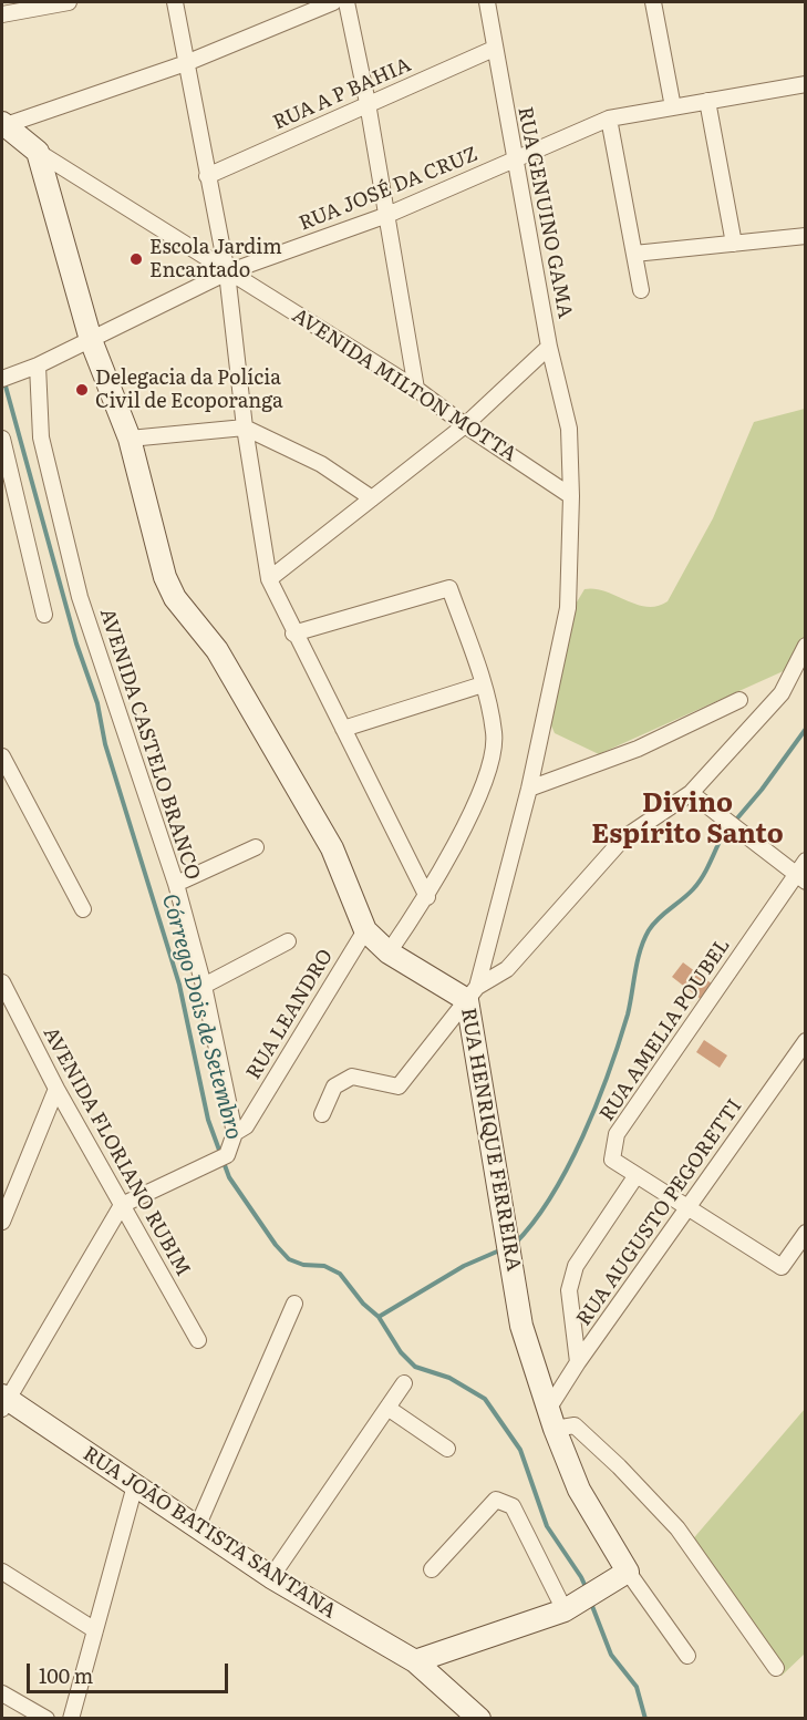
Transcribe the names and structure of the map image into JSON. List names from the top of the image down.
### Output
{
  "streets": {
    "street": [
      "RUA A P BAHIA",
      "RUA JOSÉ DA CRUZ",
      "RUA GENUINO GAMA",
      "AVENIDA MILTON MOTTA",
      "AVENIDA CASTELO BRANCO",
      "RUA LEANDRO",
      "RUA AMELIA POUBEL",
      "RUA HENRIQUE FERREIRA",
      "AVENIDA FLORIANO RUBIM",
      "RUA AUGUSTO PEGORETTI",
      "RUA JOÃO BATISTA SANTANA"
    ]
  },
  "crossings": [
    ["RUA A P BAHIA", "RUA GENUINO GAMA"],
    ["RUA JOSÉ DA CRUZ", "RUA GENUINO GAMA"],
    ["RUA JOSÉ DA CRUZ", "AVENIDA MILTON MOTTA"],
    ["RUA JOSÉ DA CRUZ", "AVENIDA CASTELO BRANCO"],
    ["RUA JOSÉ DA CRUZ", "RUA HENRIQUE FERREIRA"],
    ["RUA GENUINO GAMA", "AVENIDA MILTON MOTTA"],
    ["AVENIDA MILTON MOTTA", "RUA HENRIQUE FERREIRA"],
    ["AVENIDA CASTELO BRANCO", "RUA LEANDRO"],
    ["RUA LEANDRO", "RUA HENRIQUE FERREIRA"],
    ["RUA LEANDRO", "AVENIDA FLORIANO RUBIM"],
    ["RUA AMELIA POUBEL", "RUA AUGUSTO PEGORETTI"],
    ["RUA HENRIQUE FERREIRA", "RUA AUGUSTO PEGORETTI"]
  ],
  "districts": ["Divino Espírito Santo"],
  "water": ["Córrego Dois de Setembro"],
  "places": ["Escola Jardim Encantado", "Delegacia da Polícia Civil de Ecoporanga"],
  "scale_bar": "100 m"
}
